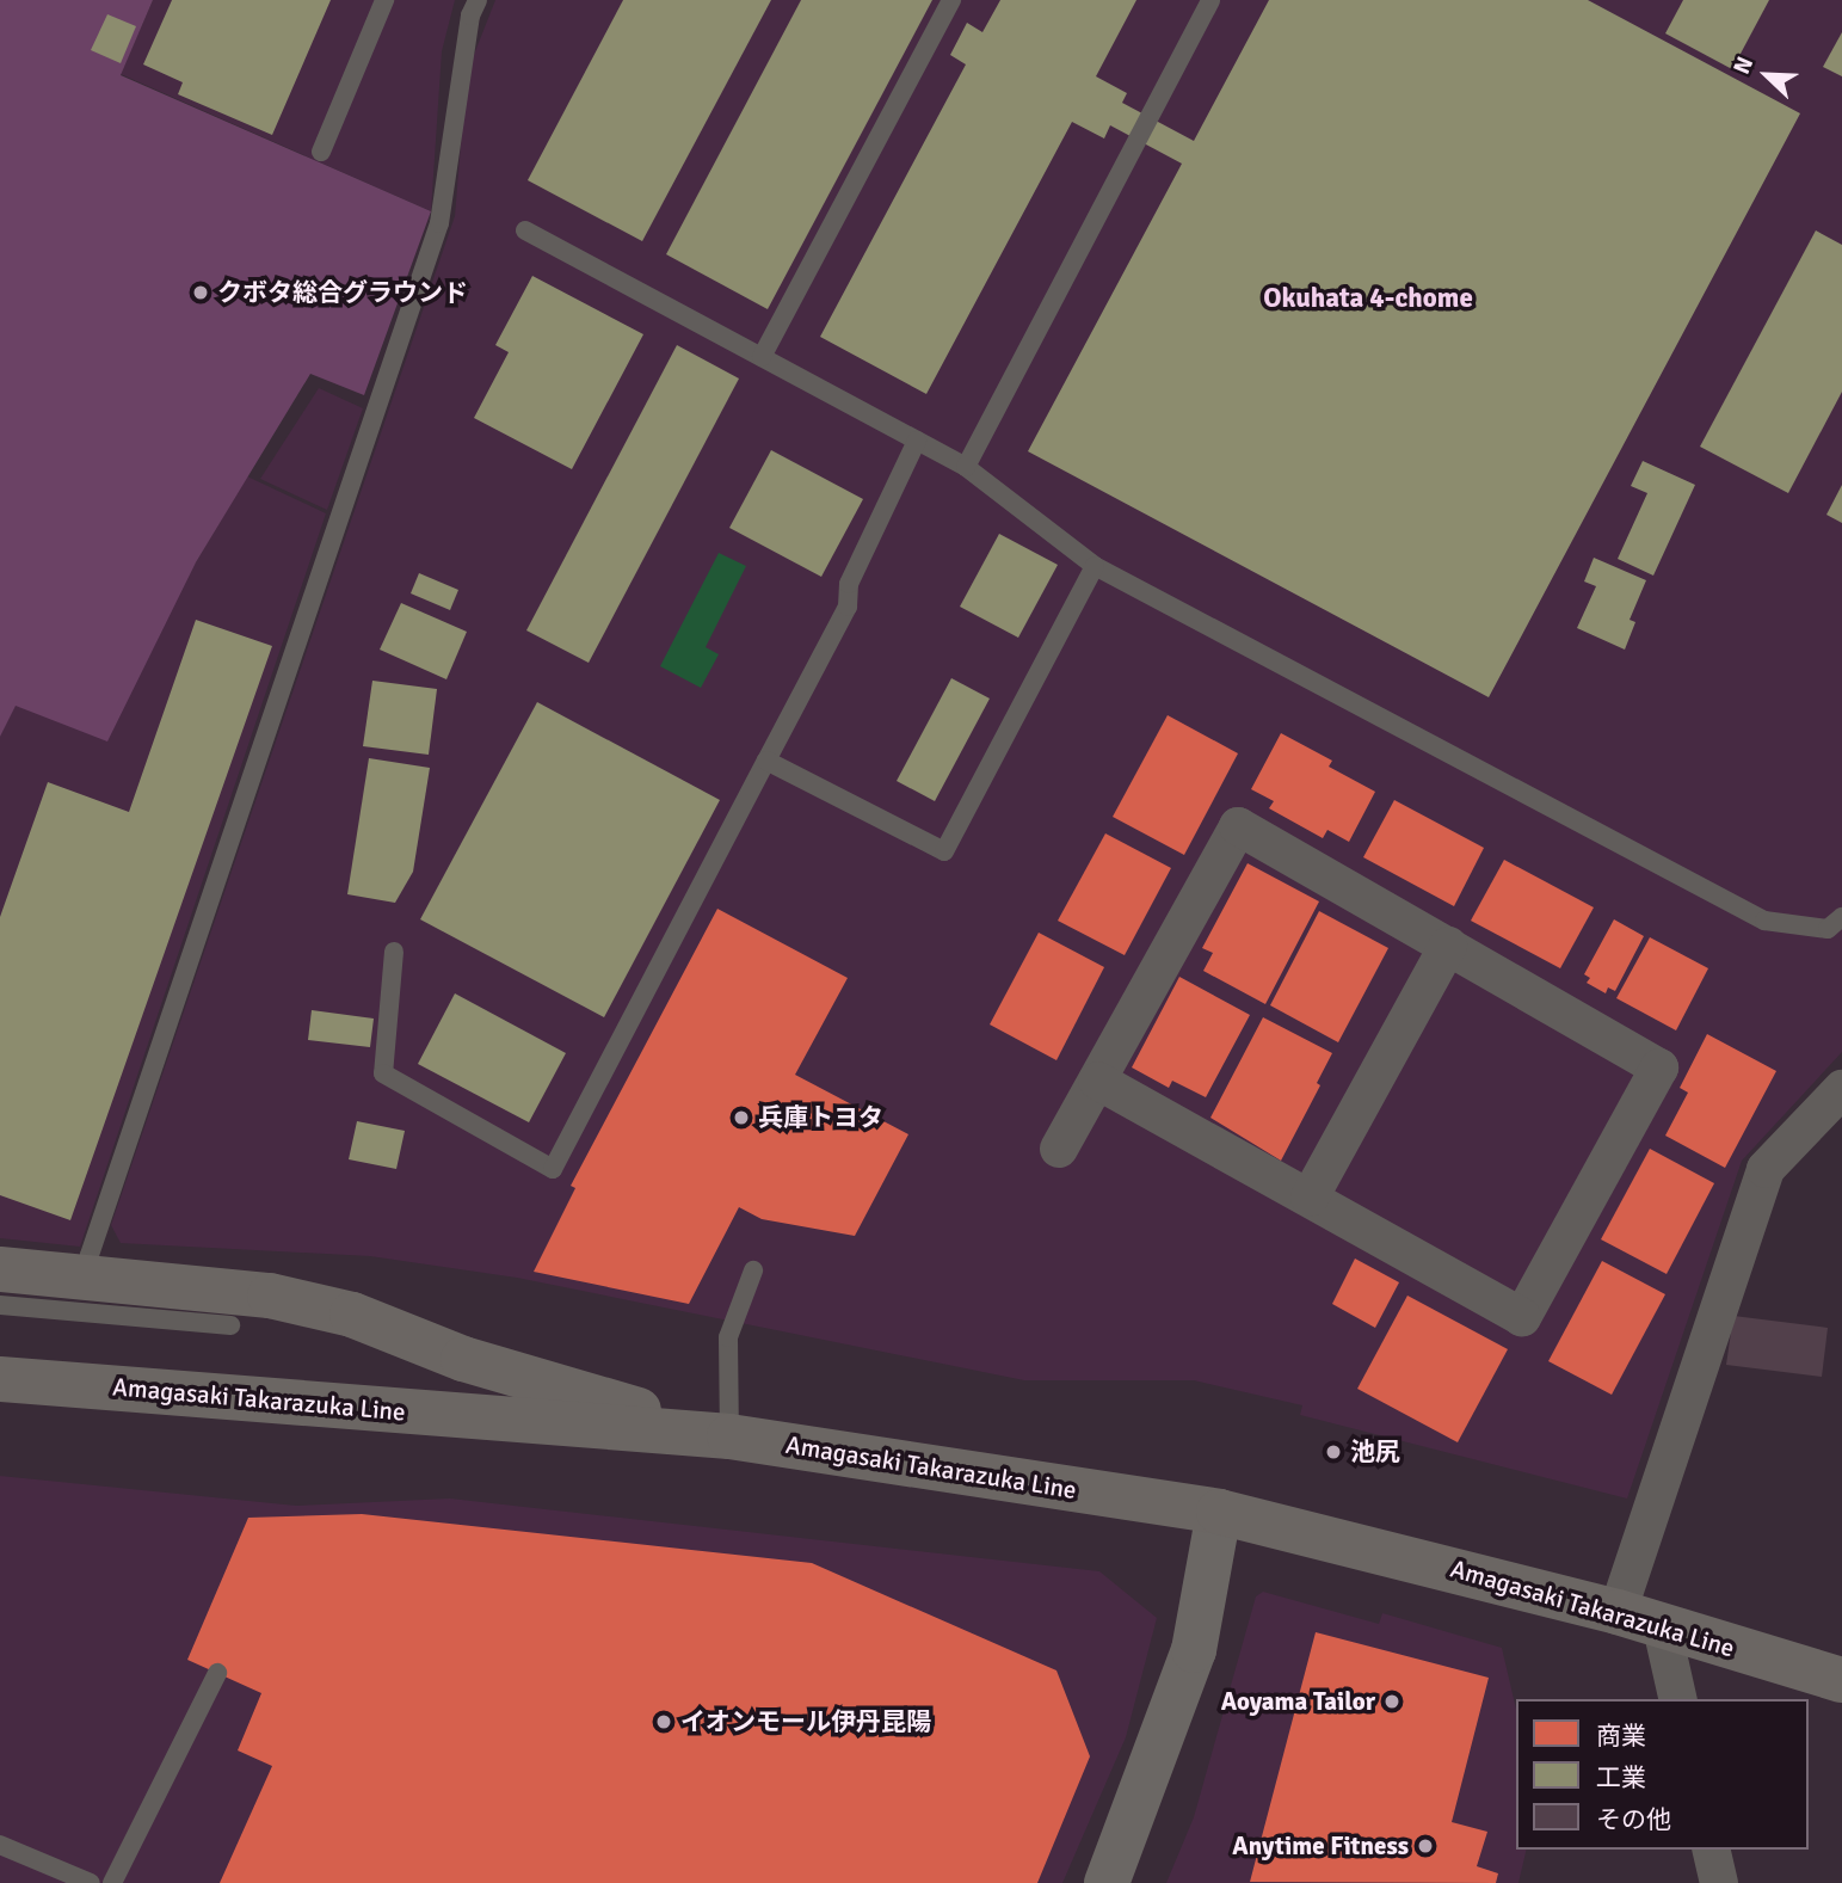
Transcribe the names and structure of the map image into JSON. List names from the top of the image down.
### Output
{
  "streets": {
    "main road": ["Amagasaki Takarazuka Line"]
  },
  "districts": ["Okuhata 4-chome"],
  "places": [
    "クボタ総合グラウンド",
    "兵庫トヨタ",
    "池尻",
    "Aoyama Tailor",
    "イオンモール伊丹昆陽",
    "Anytime Fitness"
  ],
  "legend": ["商業", "工業", "その他"],
  "north": "top left"
}
